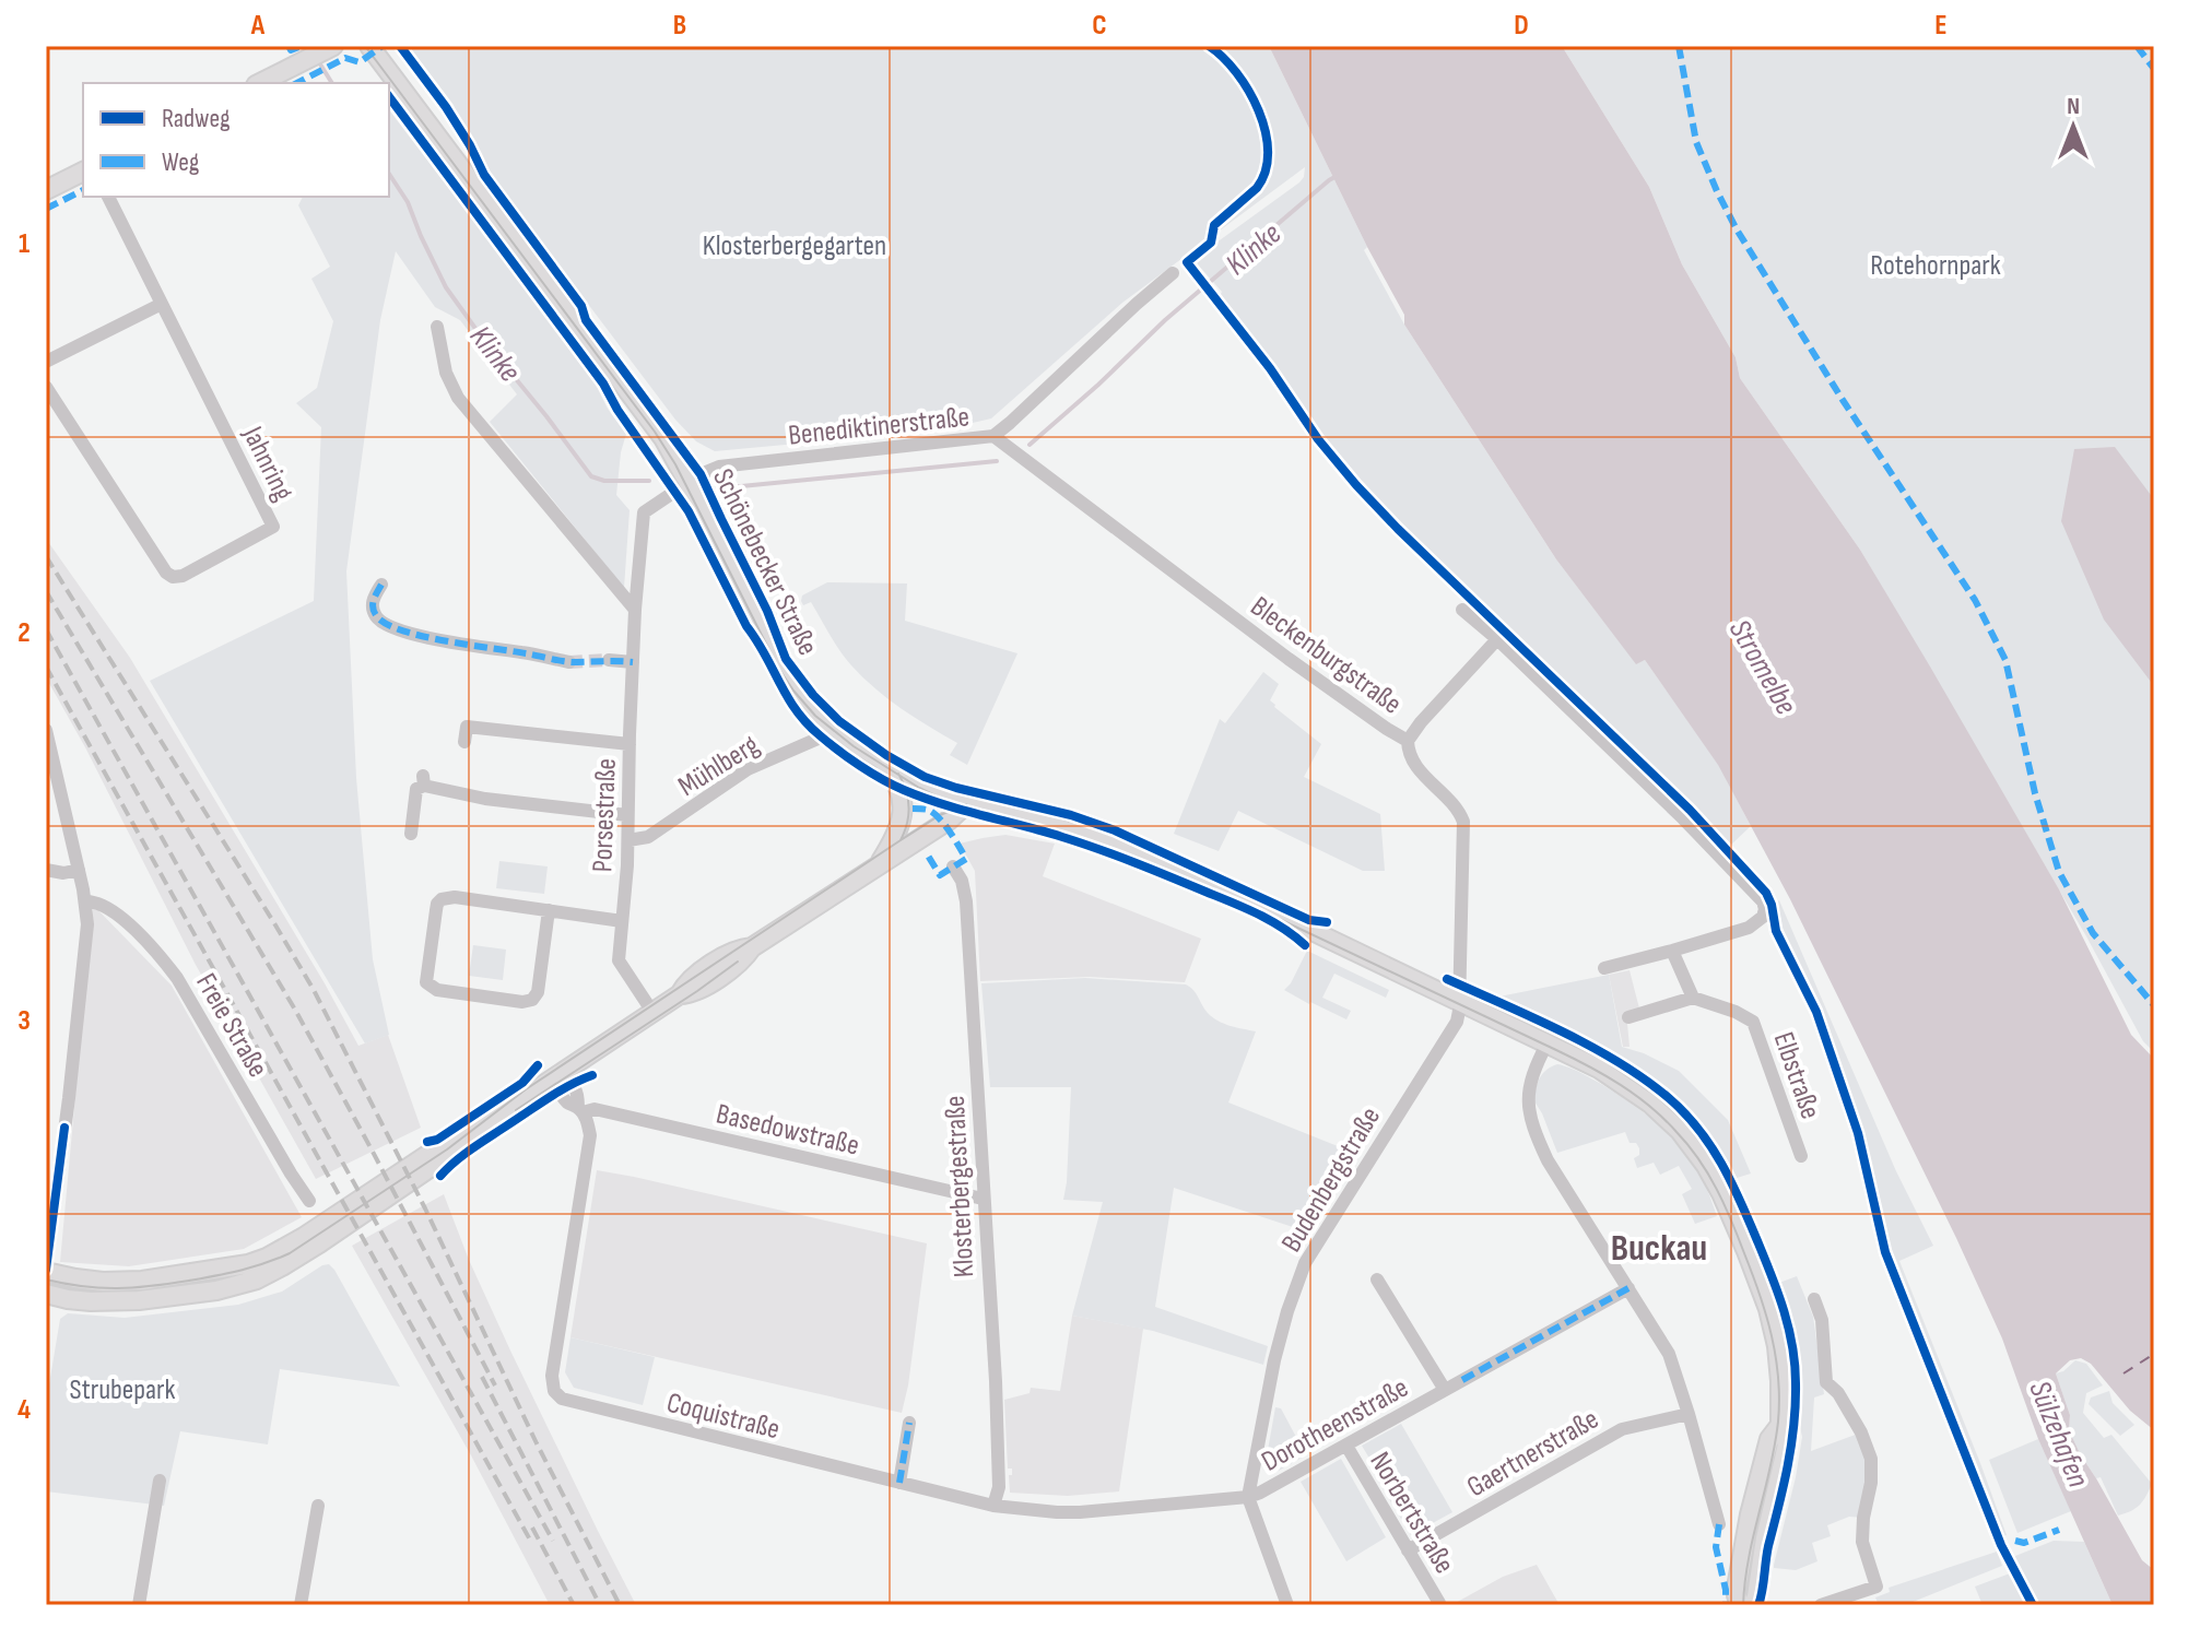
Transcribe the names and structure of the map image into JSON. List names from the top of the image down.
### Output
{
  "streets": {
    "main road": ["Schönebecker Straße"],
    "street": [
      "Benediktinerstraße",
      "Jahnring",
      "Bleckenburgstraße",
      "Mühlberg",
      "Porsestraße",
      "Freie Straße",
      "Elbstraße",
      "Basedowstraße",
      "Budenbergstraße",
      "Klosterbergestraße",
      "Coquistraße",
      "Dorotheenstraße",
      "Gaertnerstraße",
      "Norbertstraße"
    ]
  },
  "crossings": [
    ["Benediktinerstraße", "Schönebecker Straße"],
    ["Benediktinerstraße", "Bleckenburgstraße"],
    ["Benediktinerstraße", "Porsestraße"],
    ["Schönebecker Straße", "Bleckenburgstraße"],
    ["Schönebecker Straße", "Mühlberg"],
    ["Schönebecker Straße", "Porsestraße"],
    ["Schönebecker Straße", "Budenbergstraße"],
    ["Bleckenburgstraße", "Budenbergstraße"],
    ["Mühlberg", "Porsestraße"],
    ["Basedowstraße", "Klosterbergestraße"],
    ["Basedowstraße", "Coquistraße"],
    ["Budenbergstraße", "Coquistraße"],
    ["Budenbergstraße", "Dorotheenstraße"],
    ["Klosterbergestraße", "Coquistraße"],
    ["Coquistraße", "Dorotheenstraße"],
    ["Dorotheenstraße", "Norbertstraße"],
    ["Gaertnerstraße", "Norbertstraße"]
  ],
  "districts": ["Buckau"],
  "water": ["Klinke", "Stromelbe", "Sülzehafen"],
  "parks": ["Klosterbergegarten", "Rotehornpark", "Strubepark"],
  "legend": ["Radweg", "Weg"],
  "north": "top",
  "grid": {
    "columns": [
      "A",
      "B",
      "C",
      "D",
      "E"
    ],
    "rows": [
      "1",
      "2",
      "3",
      "4"
    ]
  }
}
